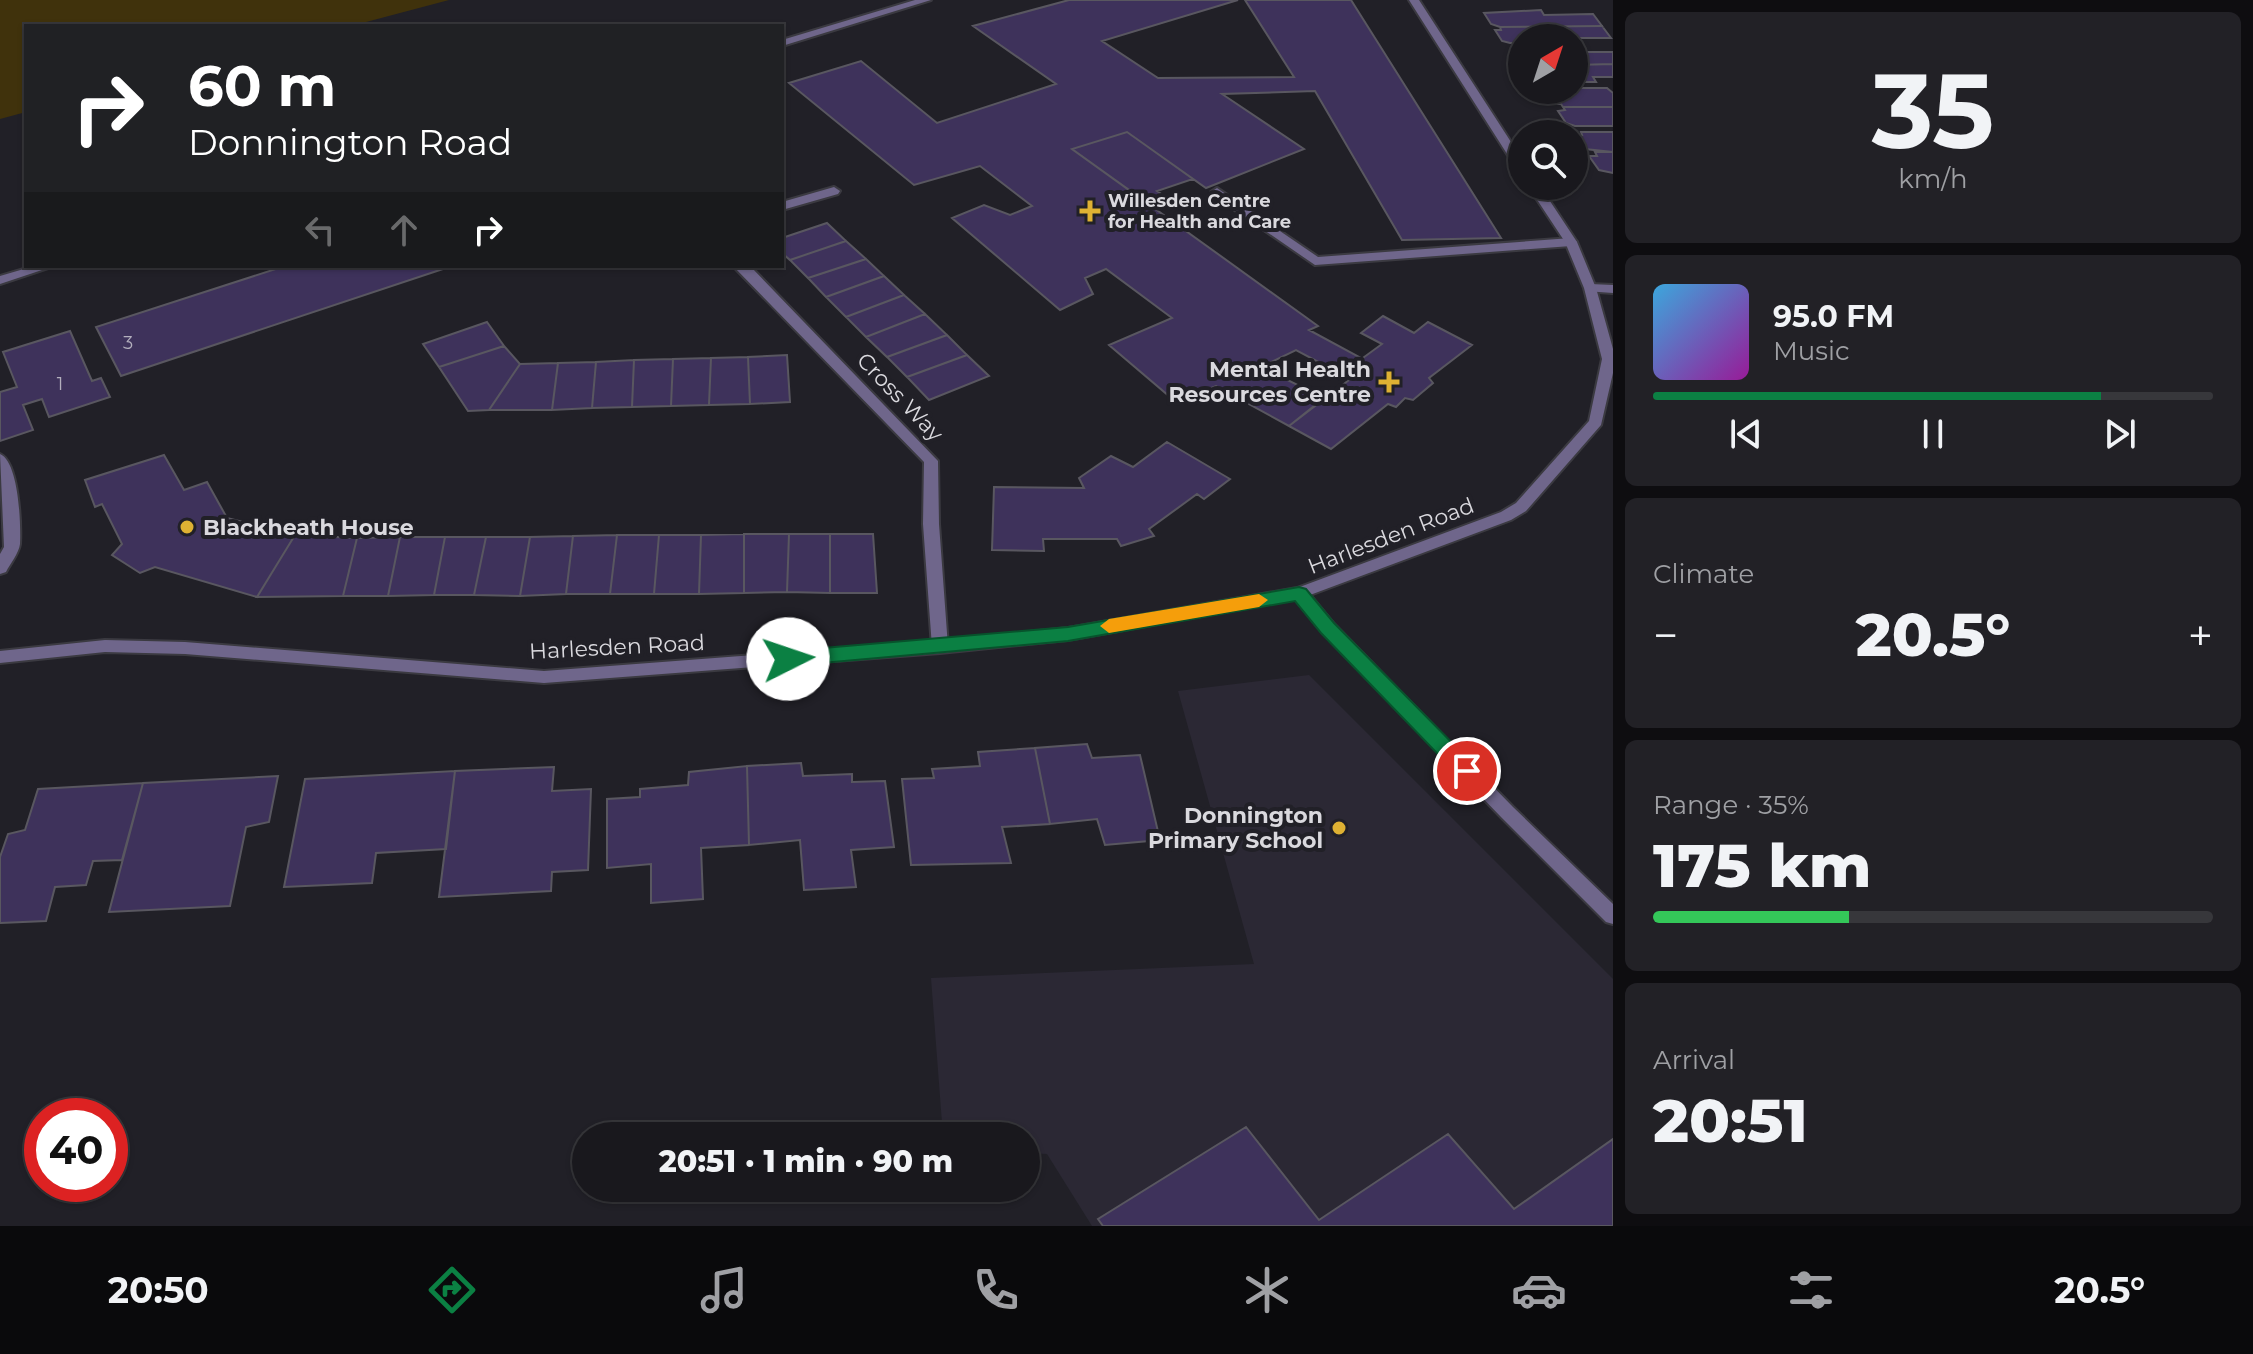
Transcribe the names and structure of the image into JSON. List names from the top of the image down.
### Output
{
  "streets": {
    "street": ["Cross Way", "Harlesden Road"]
  },
  "crossings": [
    ["Cross Way", "Harlesden Road"]
  ],
  "places": {
    "health": ["Willesden Centre for Health and Care", "Mental Health Resources Centre"],
    "other": ["Blackheath House", "Donnington Primary School"]
  },
  "house_numbers": ["3", "1"],
  "north": "top right",
  "page": {
    "tile": [
      ["35", "km/h"],
      "Climate",
      ["Range · 35%", "175 km"],
      ["Arrival", "20:51"]
    ],
    "turn": ["60 m", "Donnington Road"],
    "song": ["95.0 FM", "Music"],
    "heat": ["−", "20.5°", "+"],
    "limit": "40",
    "trip": "20:51 · 1 min · 90 m",
    "tabs": ["20:50", "20.5°"]
  }
}
